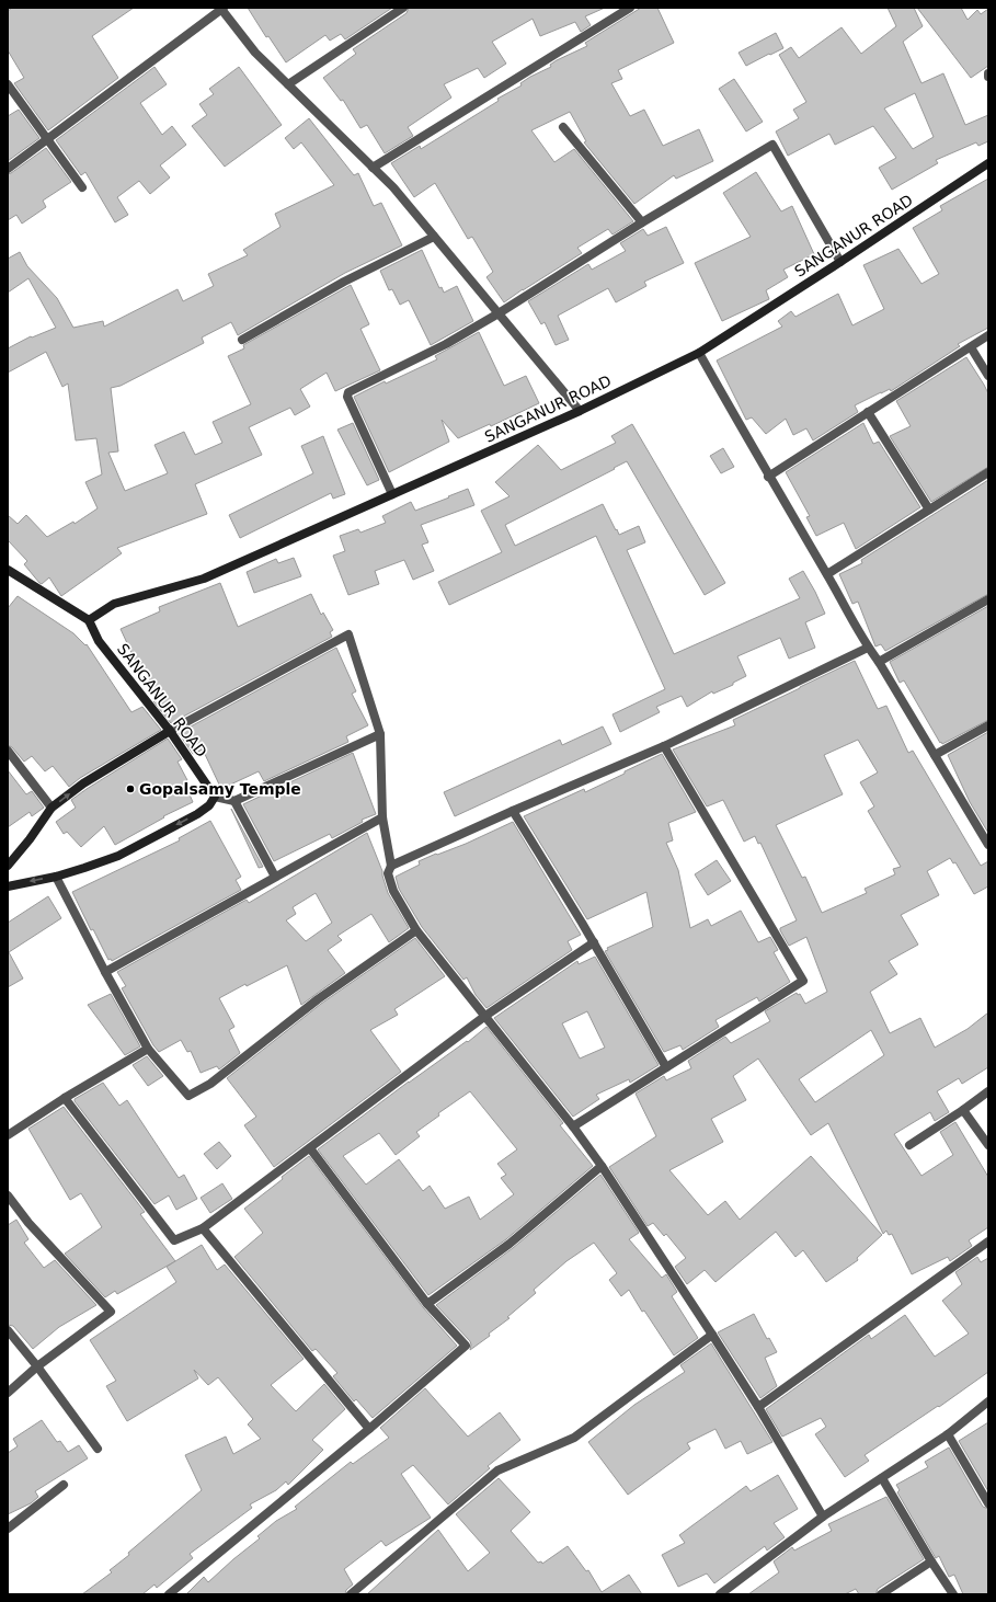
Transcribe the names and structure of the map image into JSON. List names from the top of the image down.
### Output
{
  "streets": {
    "main road": ["SANGANUR ROAD"]
  },
  "places": ["Gopalsamy Temple"]
}
